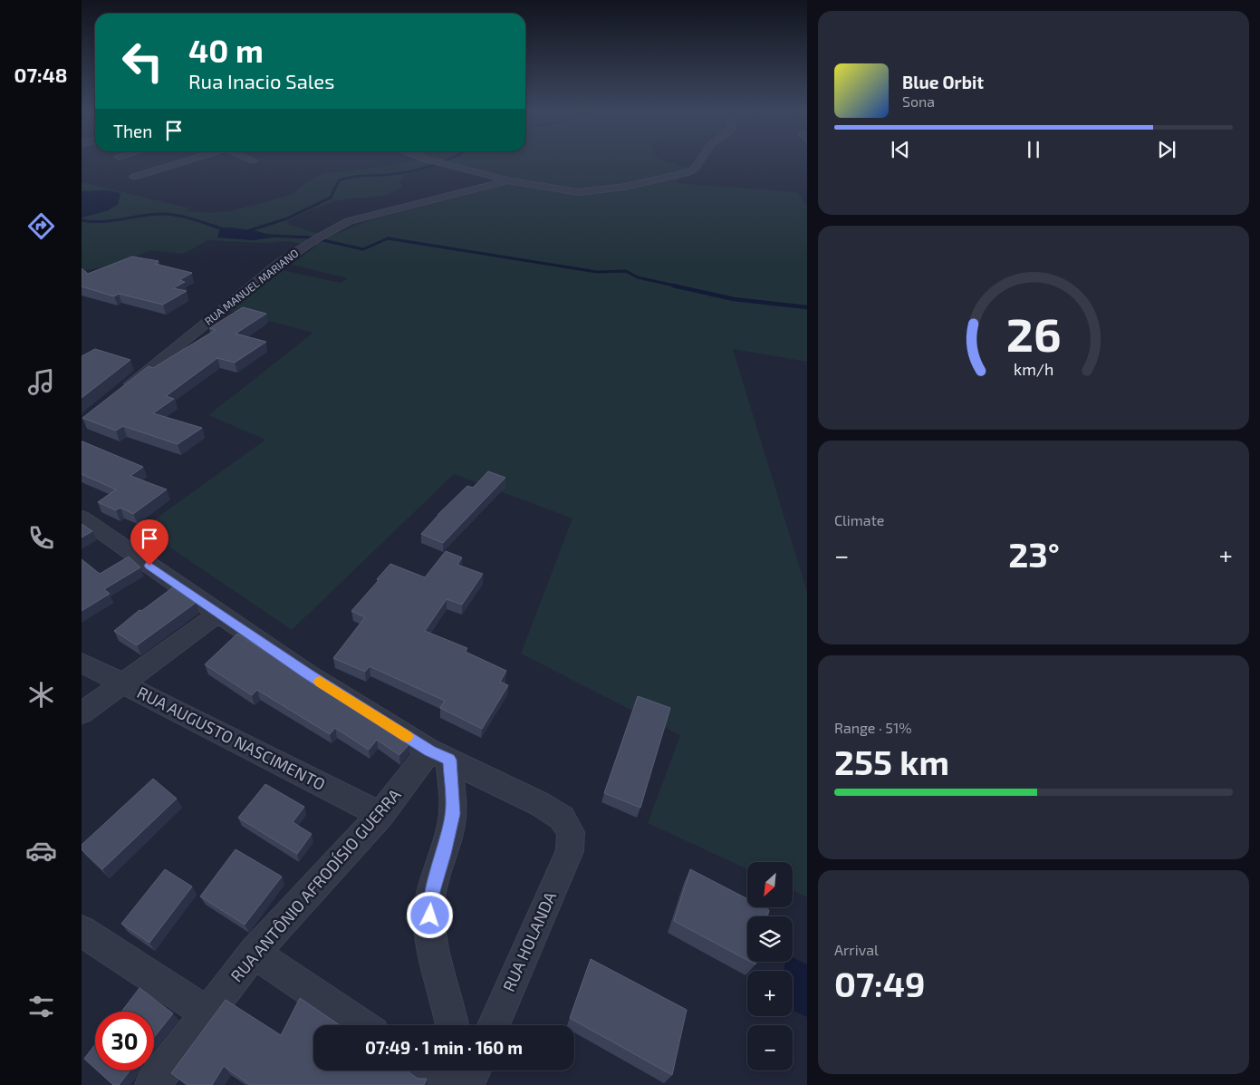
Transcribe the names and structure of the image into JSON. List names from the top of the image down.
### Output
{
  "streets": {
    "street": [
      "RUA MANUEL MARIANO",
      "RUA AUGUSTO NASCIMENTO",
      "RUA ANTÔNIO AFRODÍSIO GUERRA",
      "RUA HOLANDA"
    ]
  },
  "crossings": [
    ["RUA AUGUSTO NASCIMENTO", "RUA ANTÔNIO AFRODÍSIO GUERRA"],
    ["RUA ANTÔNIO AFRODÍSIO GUERRA", "RUA HOLANDA"]
  ],
  "north": "bottom left",
  "page": {
    "tabs": "07:48",
    "turn": ["40 m", "Rua Inacio Sales"],
    "song": ["Blue Orbit", "Sona"],
    "then": "Then",
    "tile": [
      "Climate",
      ["Range · 51%", "255 km"],
      ["Arrival", "07:49"]
    ],
    "heat": ["−", "23°", "+"],
    "map_buttons": ["+", "−"],
    "limit": "30",
    "trip": "07:49 · 1 min · 160 m",
    "gauge": ["26", "km/h"]
  }
}
